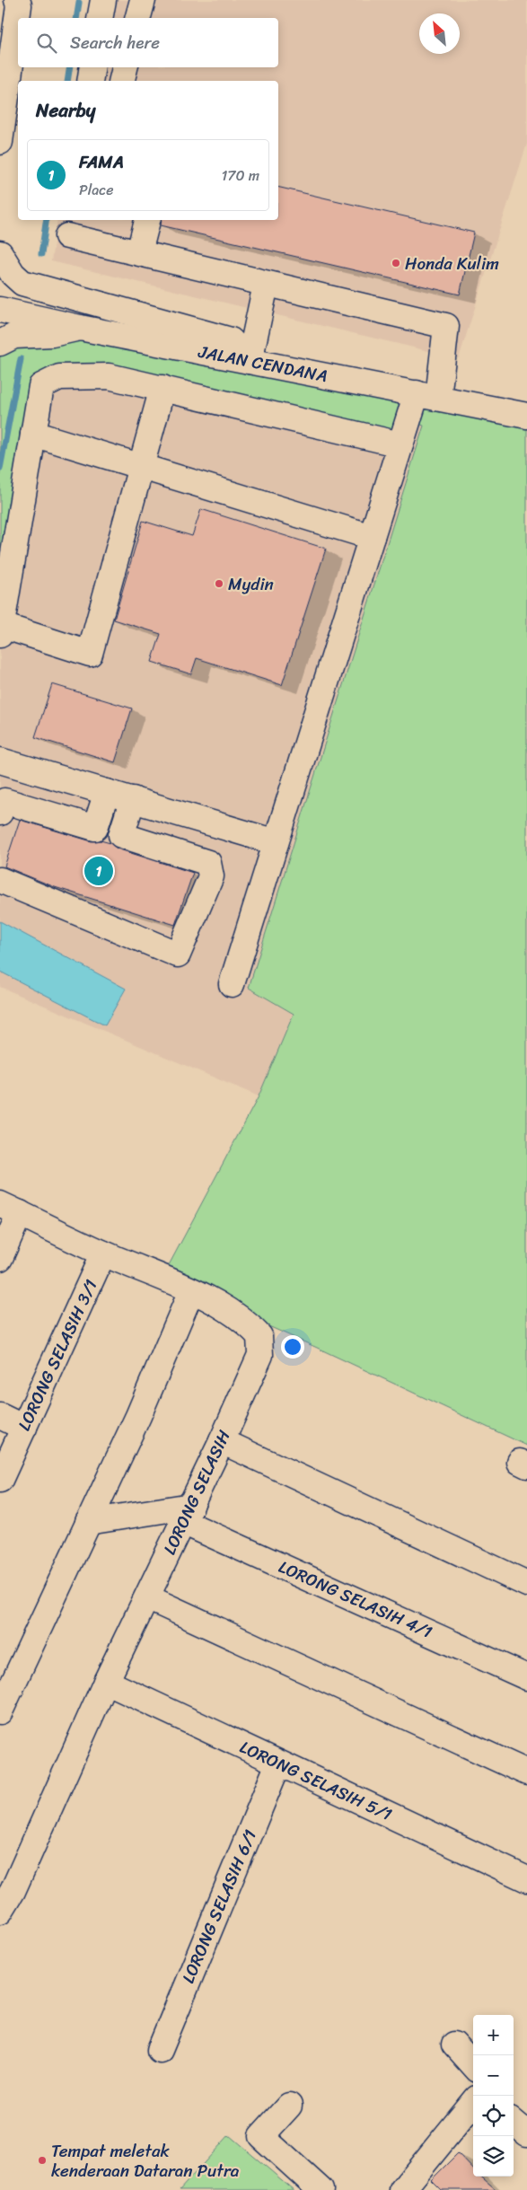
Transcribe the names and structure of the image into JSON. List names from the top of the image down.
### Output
{
  "streets": {
    "street": [
      "JALAN CENDANA",
      "LORONG SELASIH 3/1",
      "LORONG SELASIH",
      "LORONG SELASIH 4/1",
      "LORONG SELASIH 5/1",
      "LORONG SELASIH 6/1"
    ]
  },
  "crossings": [
    ["LORONG SELASIH 3/1", "LORONG SELASIH"],
    ["LORONG SELASIH", "LORONG SELASIH 4/1"],
    ["LORONG SELASIH", "LORONG SELASIH 5/1"],
    ["LORONG SELASIH 5/1", "LORONG SELASIH 6/1"]
  ],
  "places": ["Honda Kulim", "Mydin", "Tempat meletak kenderaan Dataran Putra"],
  "north": "top left",
  "page": {
    "search": "Search here",
    "heading": "Nearby",
    "list": [
      {
        "mark": "1",
        "name": "FAMA",
        "note": "Place",
        "value": "170 m"
      }
    ],
    "pins": "1",
    "map_buttons": ["+", "−"]
  }
}
